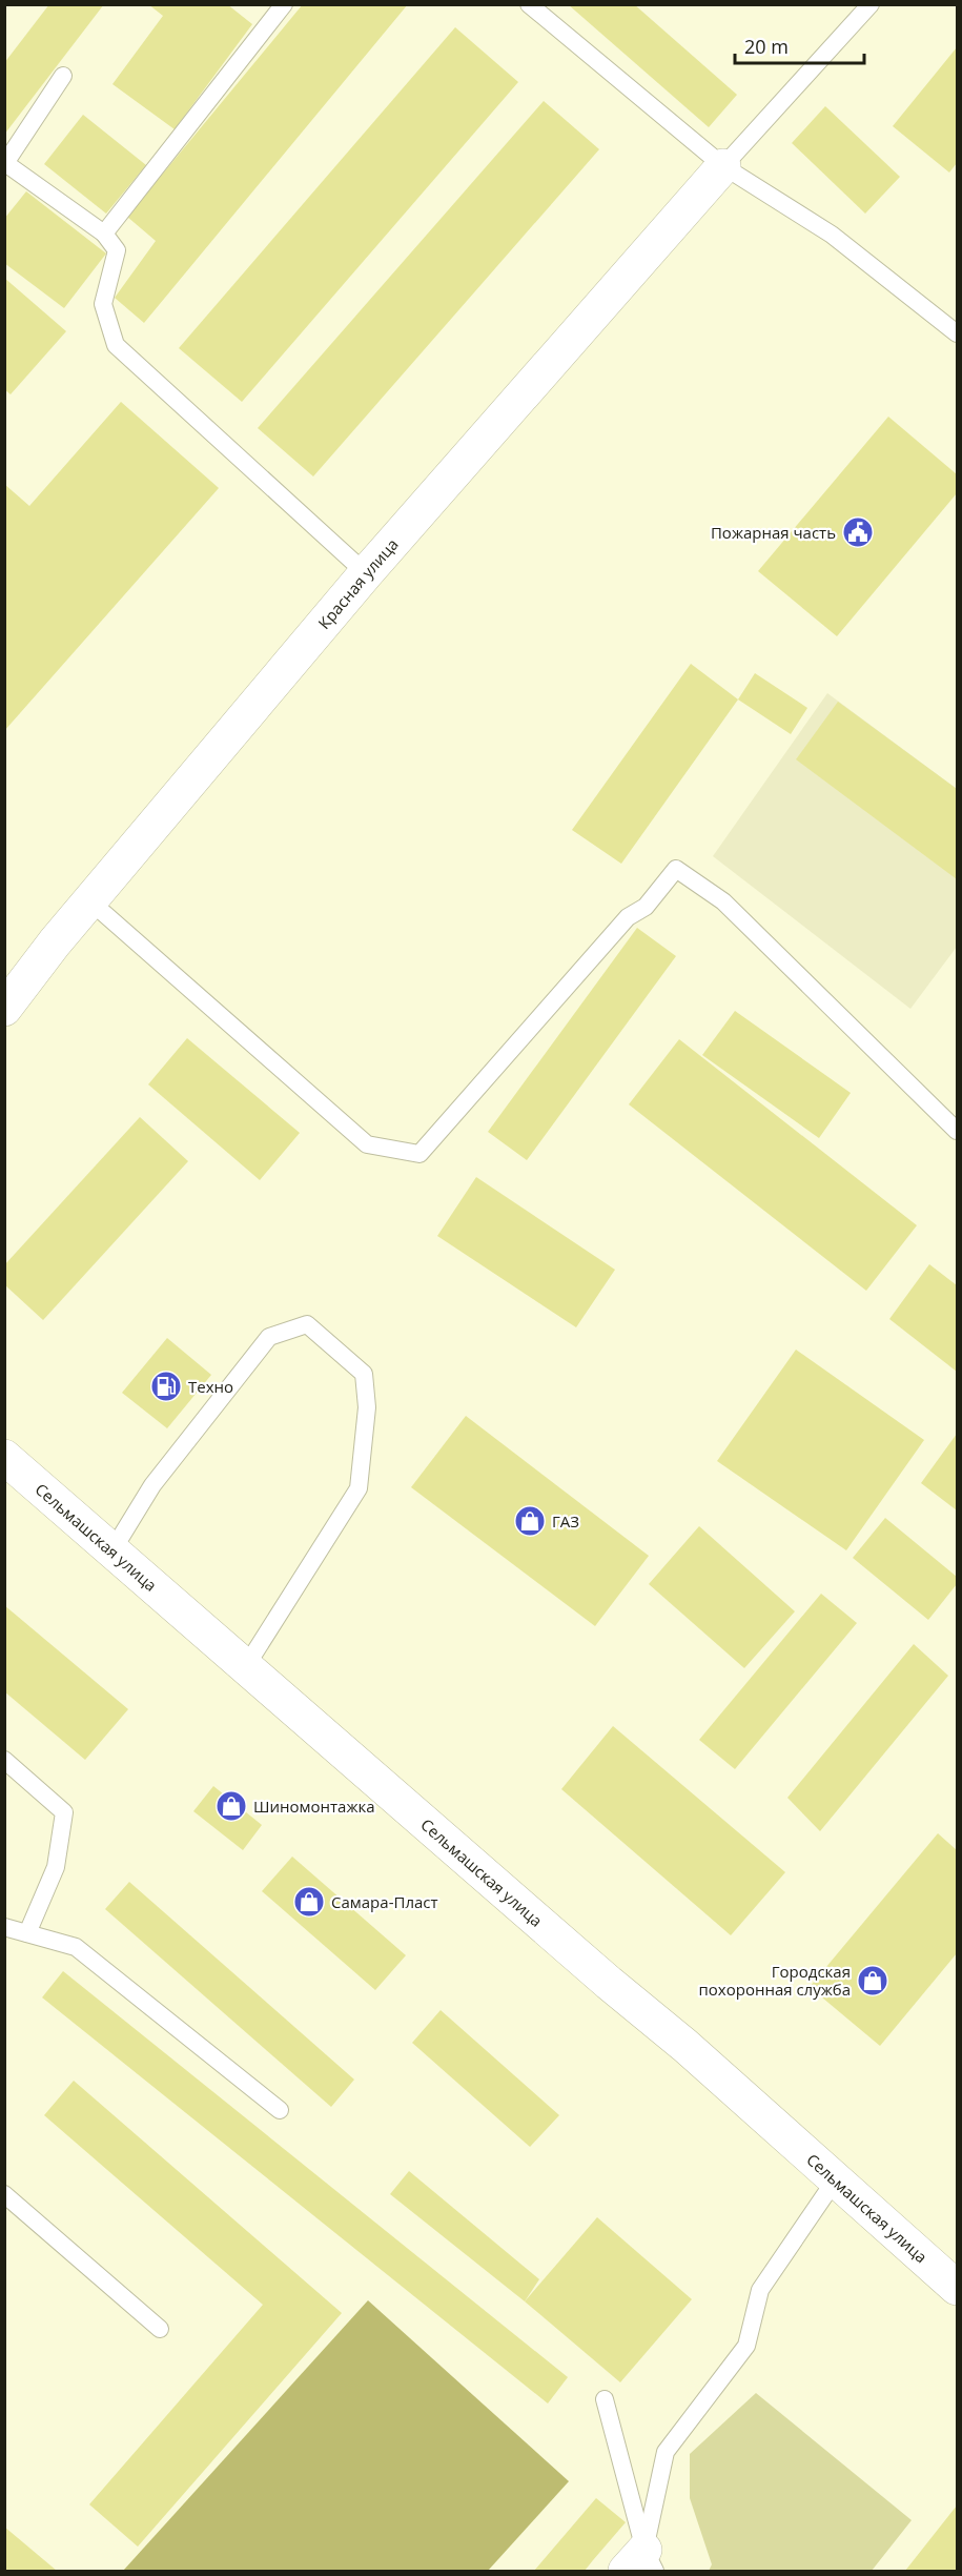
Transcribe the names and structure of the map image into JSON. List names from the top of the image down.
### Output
{
  "streets": {
    "main road": ["Красная улица", "Сельмашская улица"]
  },
  "places": {
    "public building": ["Пожарная часть"],
    "fuel station": ["Техно"],
    "shop": [
      "ГАЗ",
      "Шиномонтажка",
      "Самара-Пласт",
      "Городская похоронная служба"
    ]
  },
  "scale_bar": "20 m"
}
